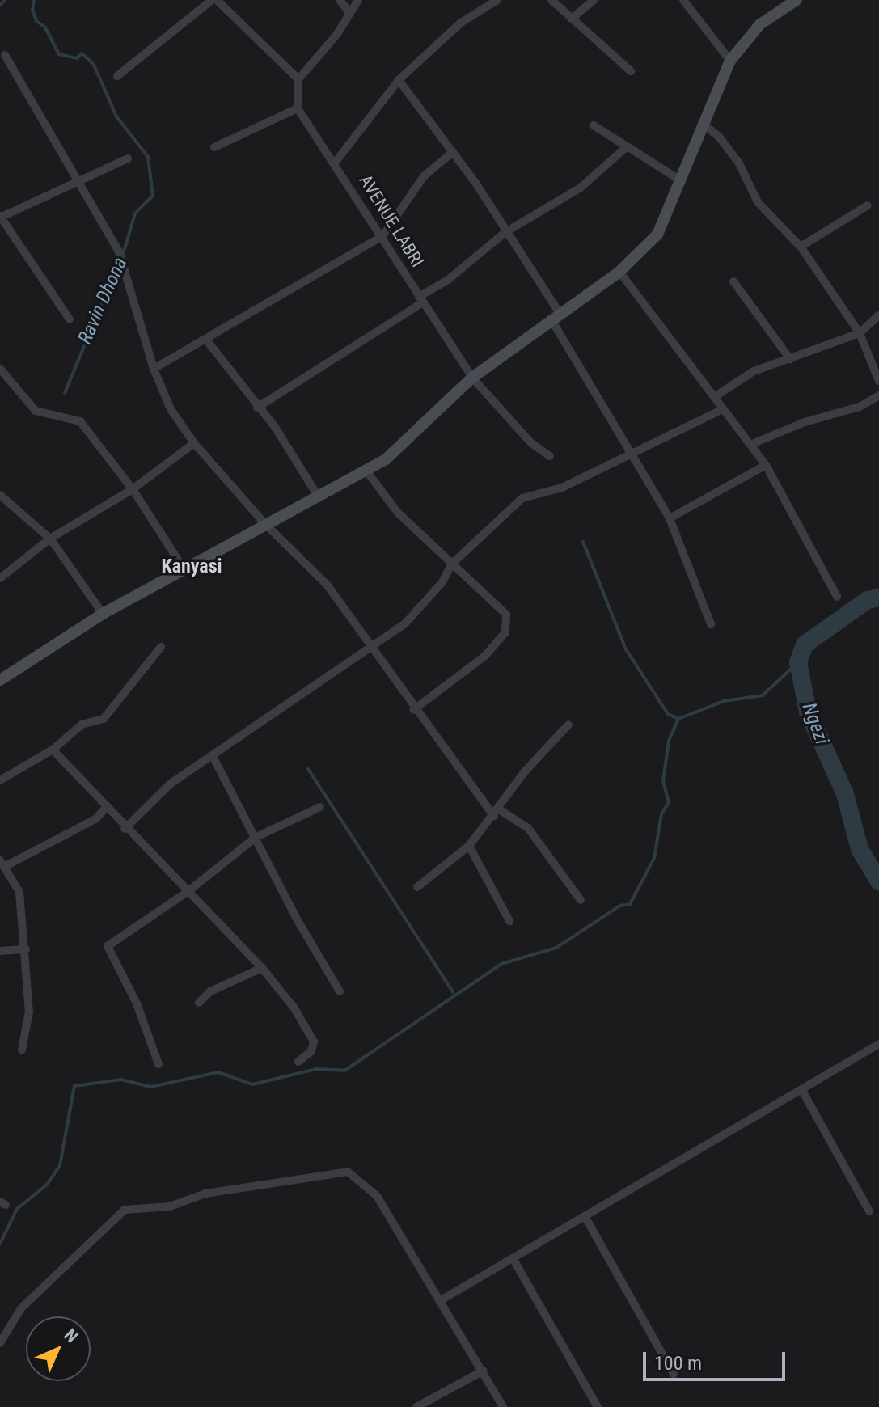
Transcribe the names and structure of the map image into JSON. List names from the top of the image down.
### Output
{
  "streets": {
    "street": ["AVENUE LABRI"]
  },
  "districts": ["Kanyasi"],
  "water": ["Ravin Dhona", "Ngezi"],
  "scale_bar": "100 m",
  "north": "top right"
}
